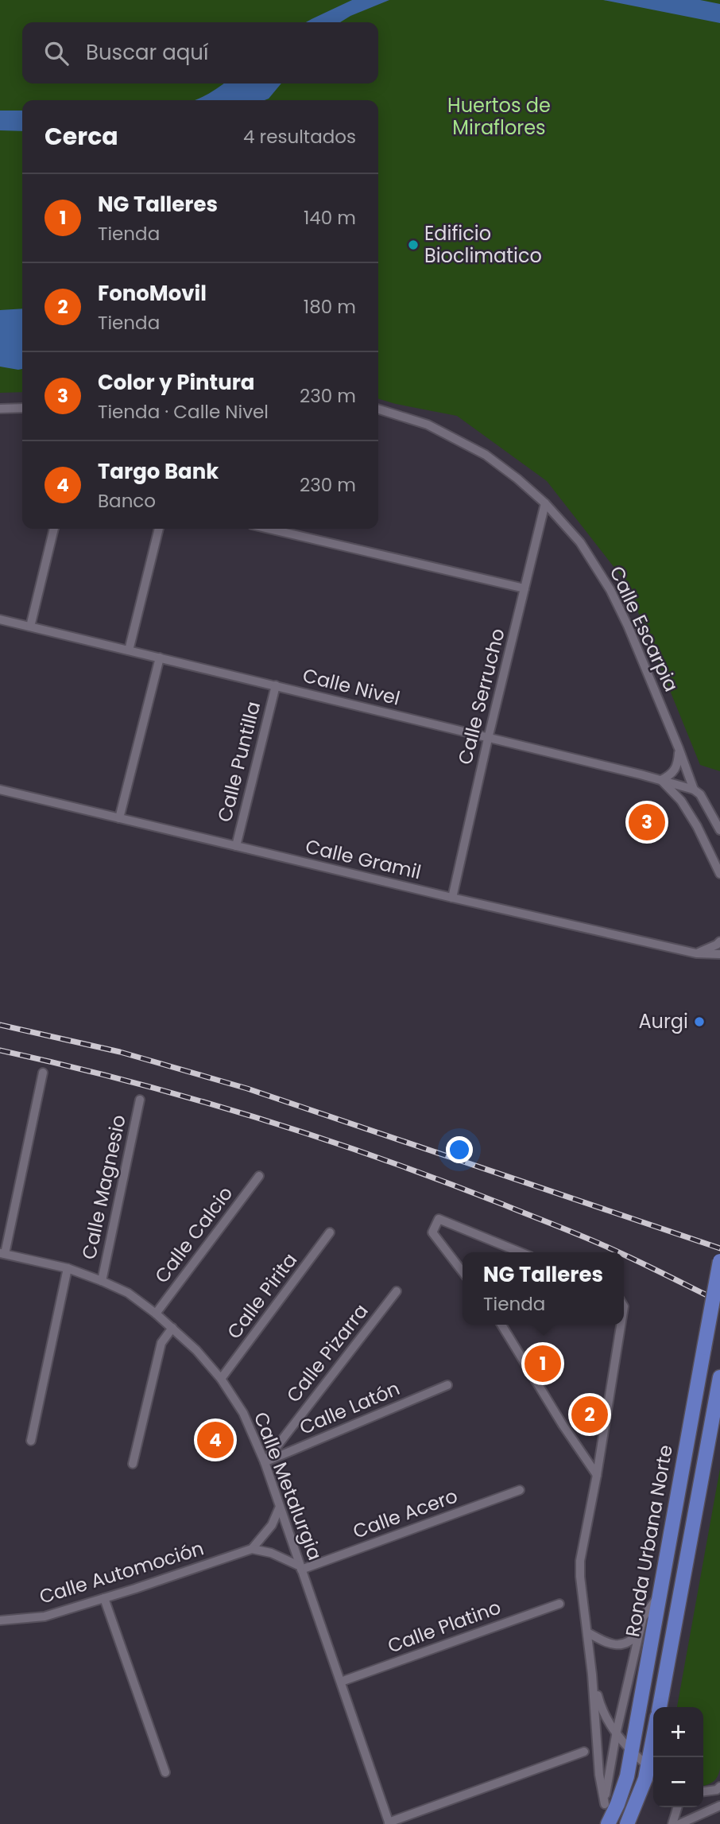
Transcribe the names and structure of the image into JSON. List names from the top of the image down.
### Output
{
  "streets": {
    "main road": ["Ronda Urbana Norte"],
    "street": [
      "Calle Escarpia",
      "Calle Nivel",
      "Calle Serrucho",
      "Calle Puntilla",
      "Calle Gramil",
      "Calle Magnesio",
      "Calle Calcio",
      "Calle Pirita",
      "Calle Pizarra",
      "Calle Latón",
      "Calle Metalurgia",
      "Calle Acero",
      "Calle Automoción",
      "Calle Platino"
    ]
  },
  "crossings": [
    ["Calle Escarpia", "Calle Nivel"],
    ["Calle Escarpia", "Calle Serrucho"],
    ["Calle Nivel", "Calle Serrucho"],
    ["Calle Nivel", "Calle Puntilla"],
    ["Calle Serrucho", "Calle Gramil"],
    ["Calle Puntilla", "Calle Gramil"],
    ["Calle Magnesio", "Calle Metalurgia"],
    ["Calle Calcio", "Calle Metalurgia"],
    ["Calle Pirita", "Calle Metalurgia"],
    ["Calle Pizarra", "Calle Latón"],
    ["Calle Pizarra", "Calle Metalurgia"],
    ["Calle Latón", "Calle Metalurgia"],
    ["Calle Metalurgia", "Calle Acero"],
    ["Calle Metalurgia", "Calle Platino"]
  ],
  "parks": ["Huertos de Miraflores"],
  "places": ["Edificio Bioclimatico", "Aurgi"],
  "page": {
    "search": "Buscar aquí",
    "heading": ["Cerca", "4 resultados"],
    "list": [
      {
        "mark": "1",
        "name": "NG Talleres",
        "note": "Tienda",
        "value": "140 m"
      },
      {
        "mark": "2",
        "name": "FonoMovil",
        "note": "Tienda",
        "value": "180 m"
      },
      {
        "mark": "3",
        "name": "Color y Pintura",
        "note": "Tienda · Calle Nivel",
        "value": "230 m"
      },
      {
        "mark": "4",
        "name": "Targo Bank",
        "note": "Banco",
        "value": "230 m"
      }
    ],
    "pins": [
      "3",
      "1",
      "2",
      "4"
    ],
    "popup": ["NG Talleres", "Tienda"],
    "map_buttons": ["+", "−"]
  }
}
